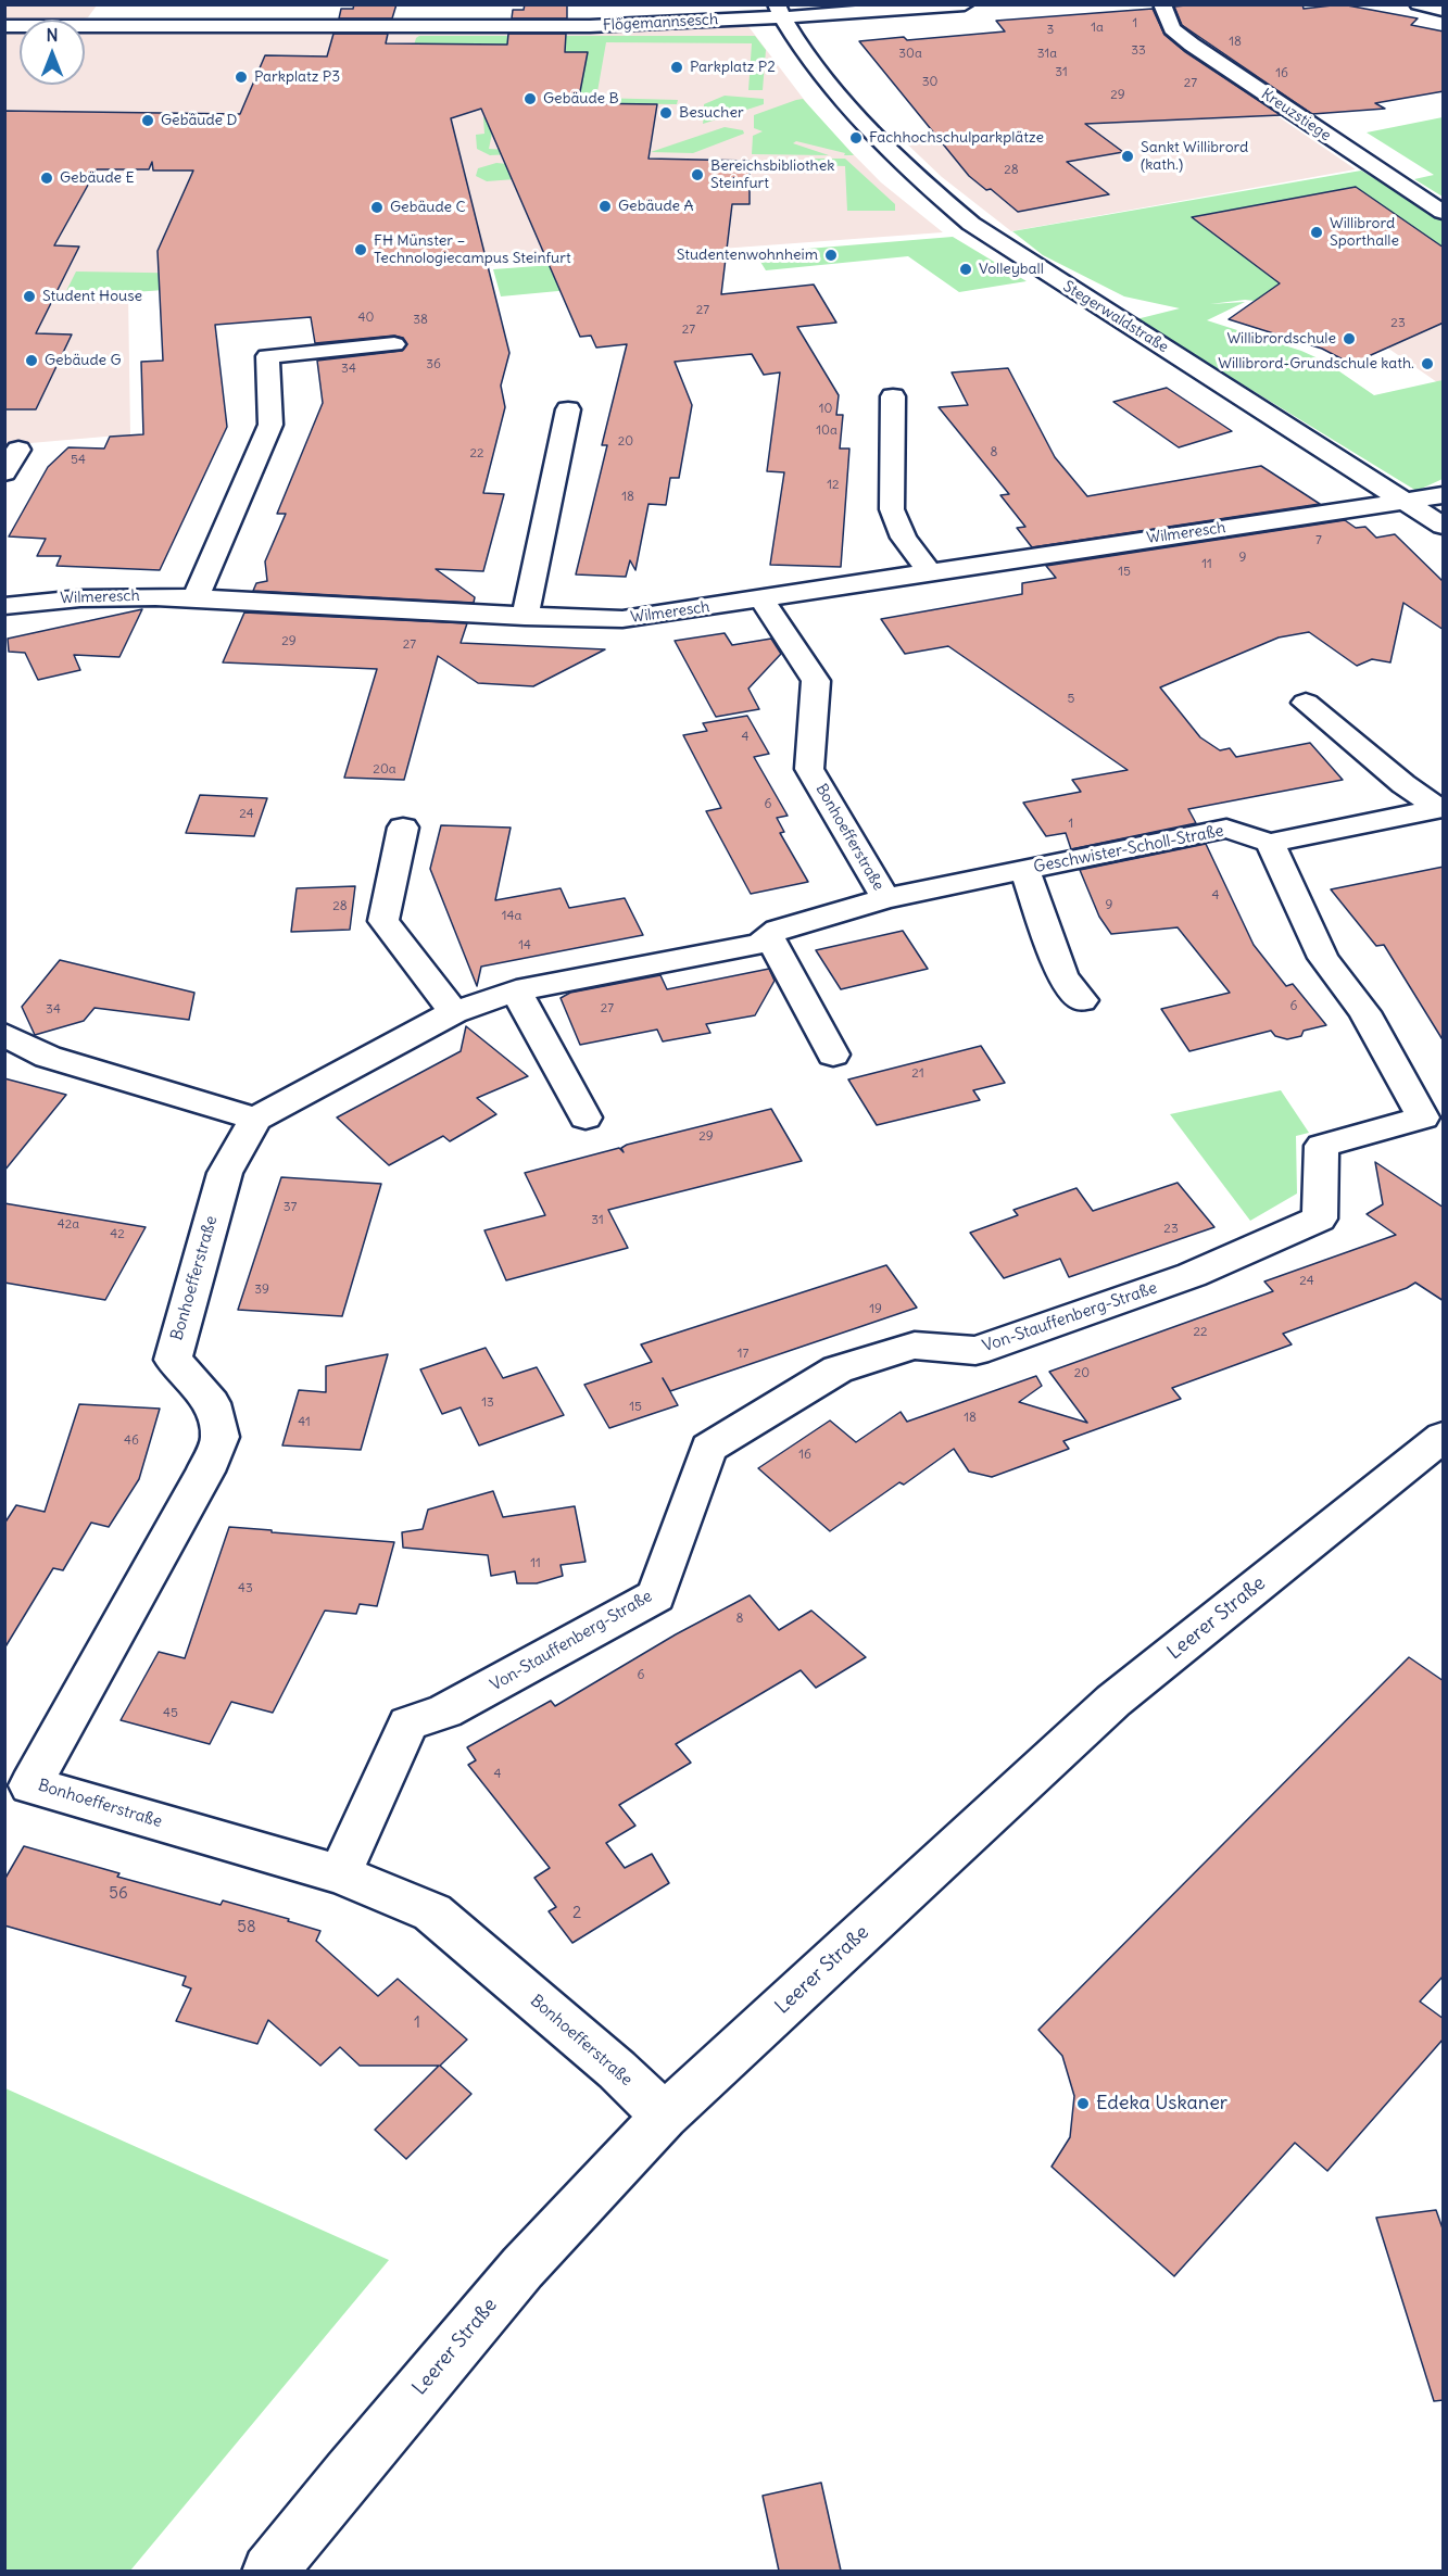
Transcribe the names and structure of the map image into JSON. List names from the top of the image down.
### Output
{
  "streets": {
    "street": [
      "Flögemannsesch",
      "Kreuzstiege",
      "Stegerwaldstraße",
      "Wilmeresch",
      "Bonhoefferstraße",
      "Geschwister-Scholl-Straße",
      "Von-Stauffenberg-Straße",
      "Leerer Straße"
    ]
  },
  "crossings": [
    ["Flögemannsesch", "Stegerwaldstraße"],
    ["Stegerwaldstraße", "Wilmeresch"],
    ["Wilmeresch", "Bonhoefferstraße"],
    ["Bonhoefferstraße", "Geschwister-Scholl-Straße"],
    ["Bonhoefferstraße", "Von-Stauffenberg-Straße"],
    ["Bonhoefferstraße", "Leerer Straße"],
    ["Geschwister-Scholl-Straße", "Von-Stauffenberg-Straße"]
  ],
  "places": [
    "Parkplatz P2",
    "Parkplatz P3",
    "Gebäude B",
    "Besucher",
    "Gebäude D",
    "Fachhochschulparkplätze",
    "Sankt Willibrord (kath.)",
    "Bereichsbibliothek Steinfurt",
    "Gebäude E",
    "Gebäude A",
    "Gebäude C",
    "Willibrord Sporthalle",
    "FH Münster – Technologiecampus Steinfurt",
    "Studentenwohnheim",
    "Volleyball",
    "Student House",
    "Willibrordschule",
    "Gebäude G",
    "Willibrord-Grundschule kath.",
    "Edeka Uskaner"
  ],
  "house_numbers": [
    "1",
    "1a",
    "3",
    "18",
    "33",
    "30a",
    "31a",
    "31",
    "16",
    "30",
    "27",
    "29",
    "28",
    "27",
    "40",
    "38",
    "23",
    "27",
    "36",
    "34",
    "10",
    "10a",
    "20",
    "8",
    "22",
    "54",
    "12",
    "18",
    "7",
    "9",
    "11",
    "15",
    "29",
    "27",
    "5",
    "4",
    "20a",
    "6",
    "24",
    "1",
    "4",
    "9",
    "28",
    "14a",
    "14",
    "6",
    "27",
    "34",
    "21",
    "29",
    "37",
    "31",
    "42a",
    "23",
    "42",
    "24",
    "39",
    "19",
    "22",
    "17",
    "20",
    "13",
    "15",
    "18",
    "41",
    "46",
    "16",
    "11",
    "43",
    "8",
    "6",
    "45",
    "4",
    "56",
    "2",
    "58",
    "1"
  ],
  "north": "top"
}
